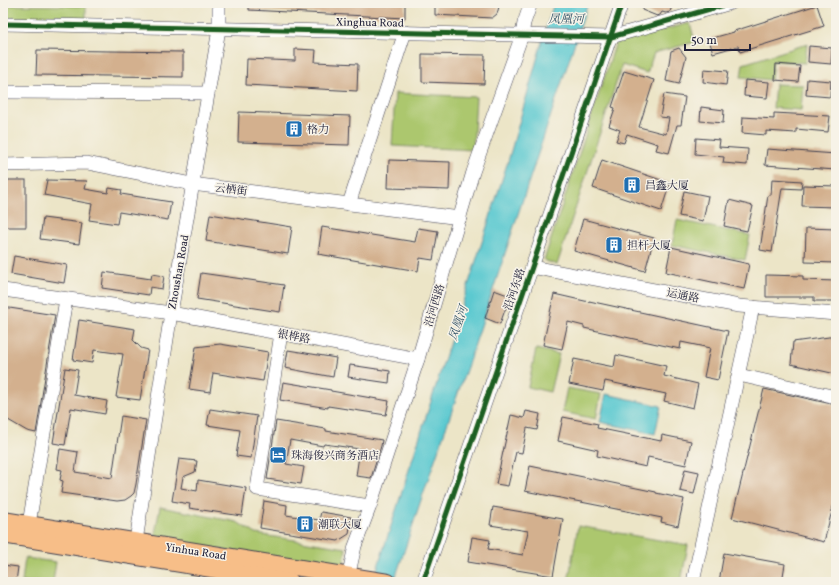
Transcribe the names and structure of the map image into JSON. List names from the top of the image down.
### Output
{
  "streets": {
    "main road": ["Yinhua Road"],
    "street": [
      "Xinghua Road",
      "云栖街",
      "Zhoushan Road",
      "沿河东路",
      "运通路",
      "沿河西路",
      "银桦路"
    ]
  },
  "crossings": [
    ["Xinghua Road", "Zhoushan Road"],
    ["Xinghua Road", "沿河东路"],
    ["Xinghua Road", "沿河西路"],
    ["云栖街", "Zhoushan Road"],
    ["云栖街", "沿河西路"],
    ["Zhoushan Road", "银桦路"],
    ["Zhoushan Road", "Yinhua Road"],
    ["沿河东路", "运通路"],
    ["沿河西路", "银桦路"],
    ["沿河西路", "Yinhua Road"]
  ],
  "water": ["凤凰河"],
  "places": {
    "building": [
      "格力",
      "昌鑫大厦",
      "担杆大厦",
      "潮联大厦"
    ],
    "hotel": ["珠海俊兴商务酒店"]
  },
  "scale_bar": "50 m"
}
